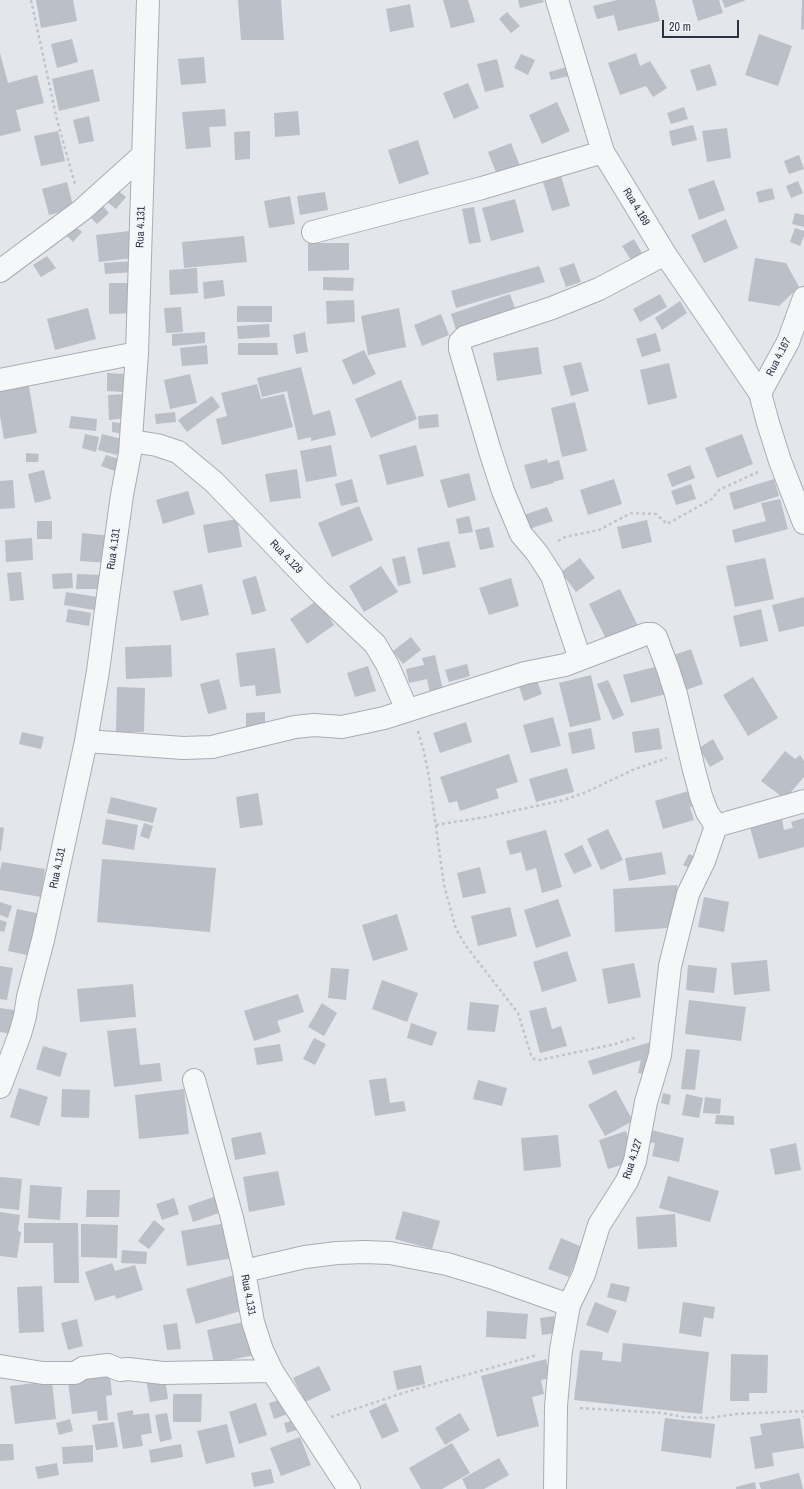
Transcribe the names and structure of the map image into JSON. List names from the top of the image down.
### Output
{
  "streets": {
    "street": [
      "Rua 4.169",
      "Rua 4.131",
      "Rua 4.167",
      "Rua 4.129",
      "Rua 4.127"
    ]
  },
  "crossings": [
    ["Rua 4.169", "Rua 4.167"],
    ["Rua 4.131", "Rua 4.129"]
  ],
  "scale_bar": "20 m"
}
